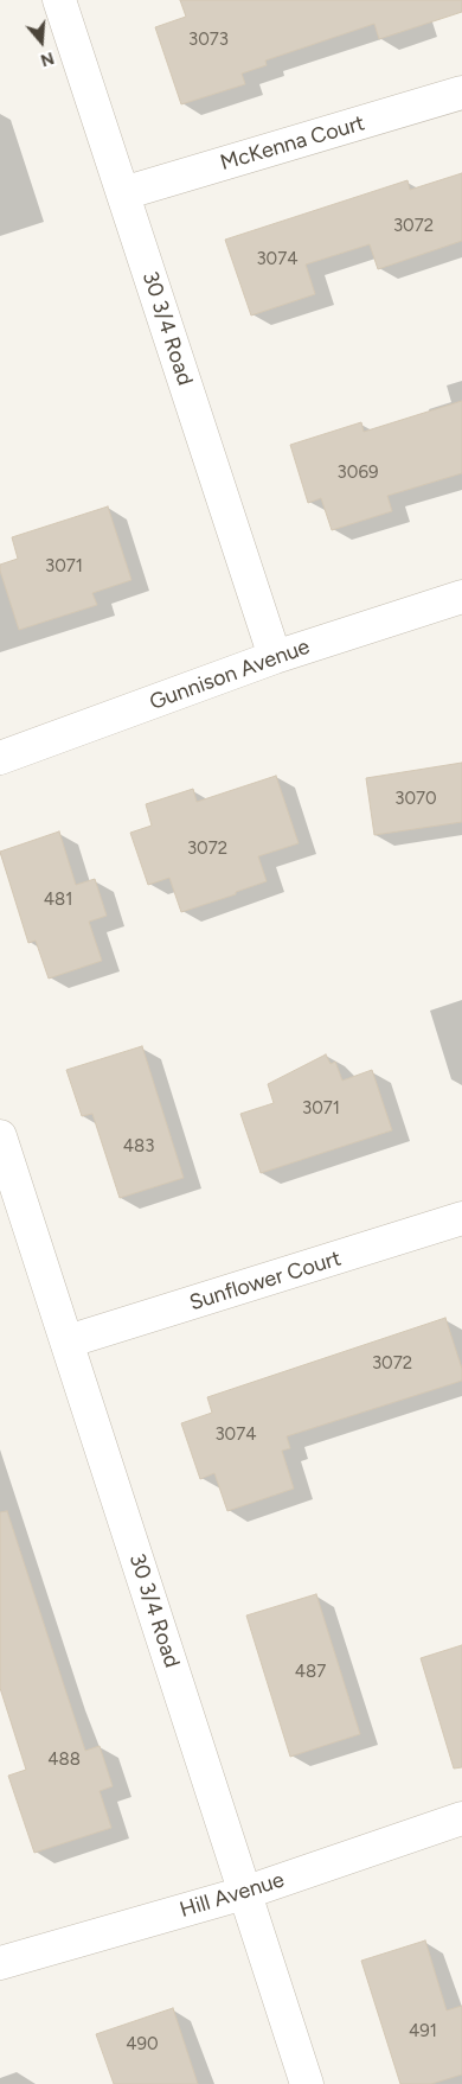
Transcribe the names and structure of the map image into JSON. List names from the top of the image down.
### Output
{
  "streets": {
    "street": [
      "McKenna Court",
      "30 3/4 Road",
      "Gunnison Avenue",
      "Sunflower Court",
      "Hill Avenue"
    ]
  },
  "crossings": [
    ["McKenna Court", "30 3/4 Road"],
    ["30 3/4 Road", "Gunnison Avenue"],
    ["30 3/4 Road", "Sunflower Court"],
    ["30 3/4 Road", "Hill Avenue"]
  ],
  "house_numbers": [
    "3073",
    "3072",
    "3074",
    "3069",
    "3071",
    "3070",
    "3072",
    "481",
    "3071",
    "483",
    "3072",
    "3074",
    "487",
    "488",
    "491",
    "490"
  ],
  "north": "bottom"
}
